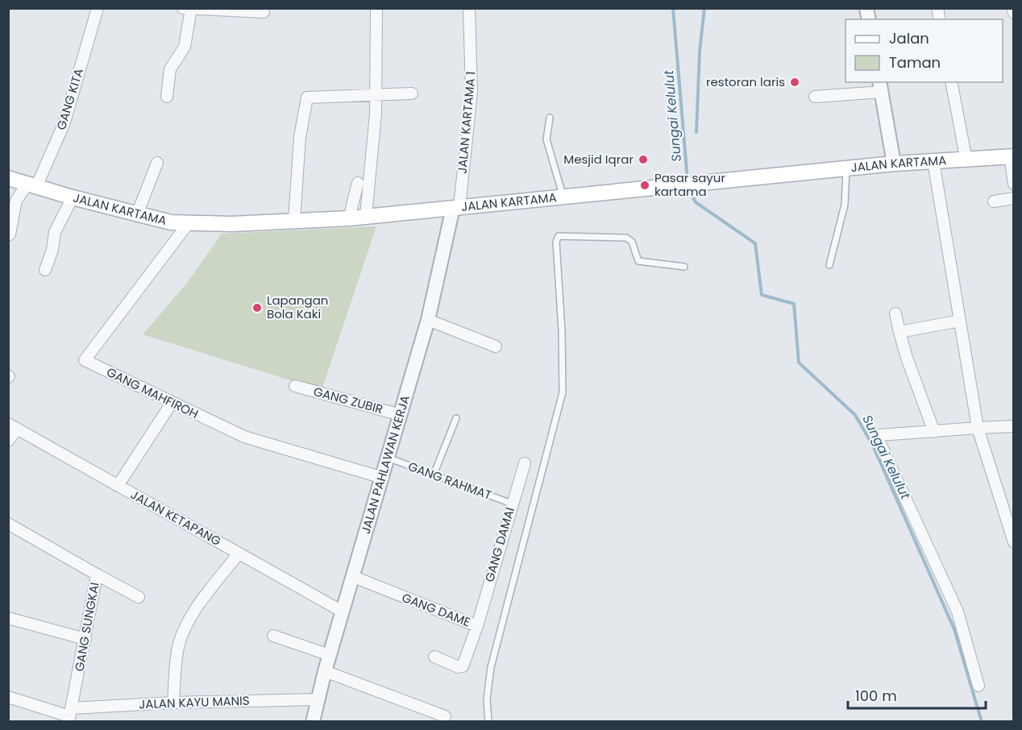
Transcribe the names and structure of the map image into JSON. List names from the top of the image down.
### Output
{
  "streets": {
    "main road": ["JALAN KARTAMA"],
    "street": [
      "GANG KITA",
      "JALAN KARTAMA 1",
      "GANG MAHFIROH",
      "GANG ZUBIR",
      "JALAN PAHLAWAN KERJA",
      "JALAN KETAPANG",
      "GANG DAMAI",
      "GANG DAME",
      "GANG SUNGKAI",
      "JALAN KAYU MANIS"
    ],
    "lane": ["GANG RAHMAT"]
  },
  "crossings": [
    ["GANG KITA", "JALAN KARTAMA"],
    ["JALAN KARTAMA 1", "JALAN KARTAMA"],
    ["JALAN KARTAMA 1", "JALAN PAHLAWAN KERJA"],
    ["JALAN KARTAMA", "GANG MAHFIROH"],
    ["JALAN KARTAMA", "JALAN PAHLAWAN KERJA"],
    ["GANG MAHFIROH", "JALAN PAHLAWAN KERJA"],
    ["GANG ZUBIR", "JALAN PAHLAWAN KERJA"],
    ["JALAN PAHLAWAN KERJA", "GANG RAHMAT"],
    ["JALAN PAHLAWAN KERJA", "JALAN KETAPANG"],
    ["JALAN PAHLAWAN KERJA", "GANG DAME"],
    ["JALAN PAHLAWAN KERJA", "JALAN KAYU MANIS"],
    ["GANG RAHMAT", "GANG DAMAI"],
    ["GANG DAMAI", "GANG DAME"],
    ["GANG SUNGKAI", "JALAN KAYU MANIS"]
  ],
  "water": ["Sungai Kelulut"],
  "places": [
    "restoran laris",
    "Mesjid Iqrar",
    "Pasar sayur kartama",
    "Lapangan Bola Kaki"
  ],
  "legend": ["Jalan", "Taman"],
  "scale_bar": "100 m"
}
